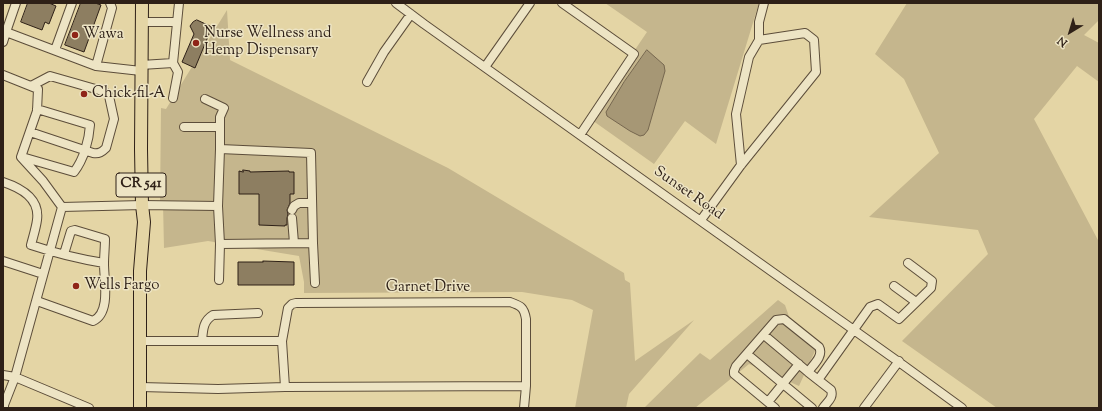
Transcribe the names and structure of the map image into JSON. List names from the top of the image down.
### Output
{
  "streets": {
    "highway": ["CR 541"],
    "street": ["Sunset Road", "Garnet Drive"]
  },
  "places": [
    "Wawa",
    "Nurse Wellness and Hemp Dispensary",
    "Chick-fil-A",
    "Wells Fargo"
  ],
  "north": "bottom left"
}
